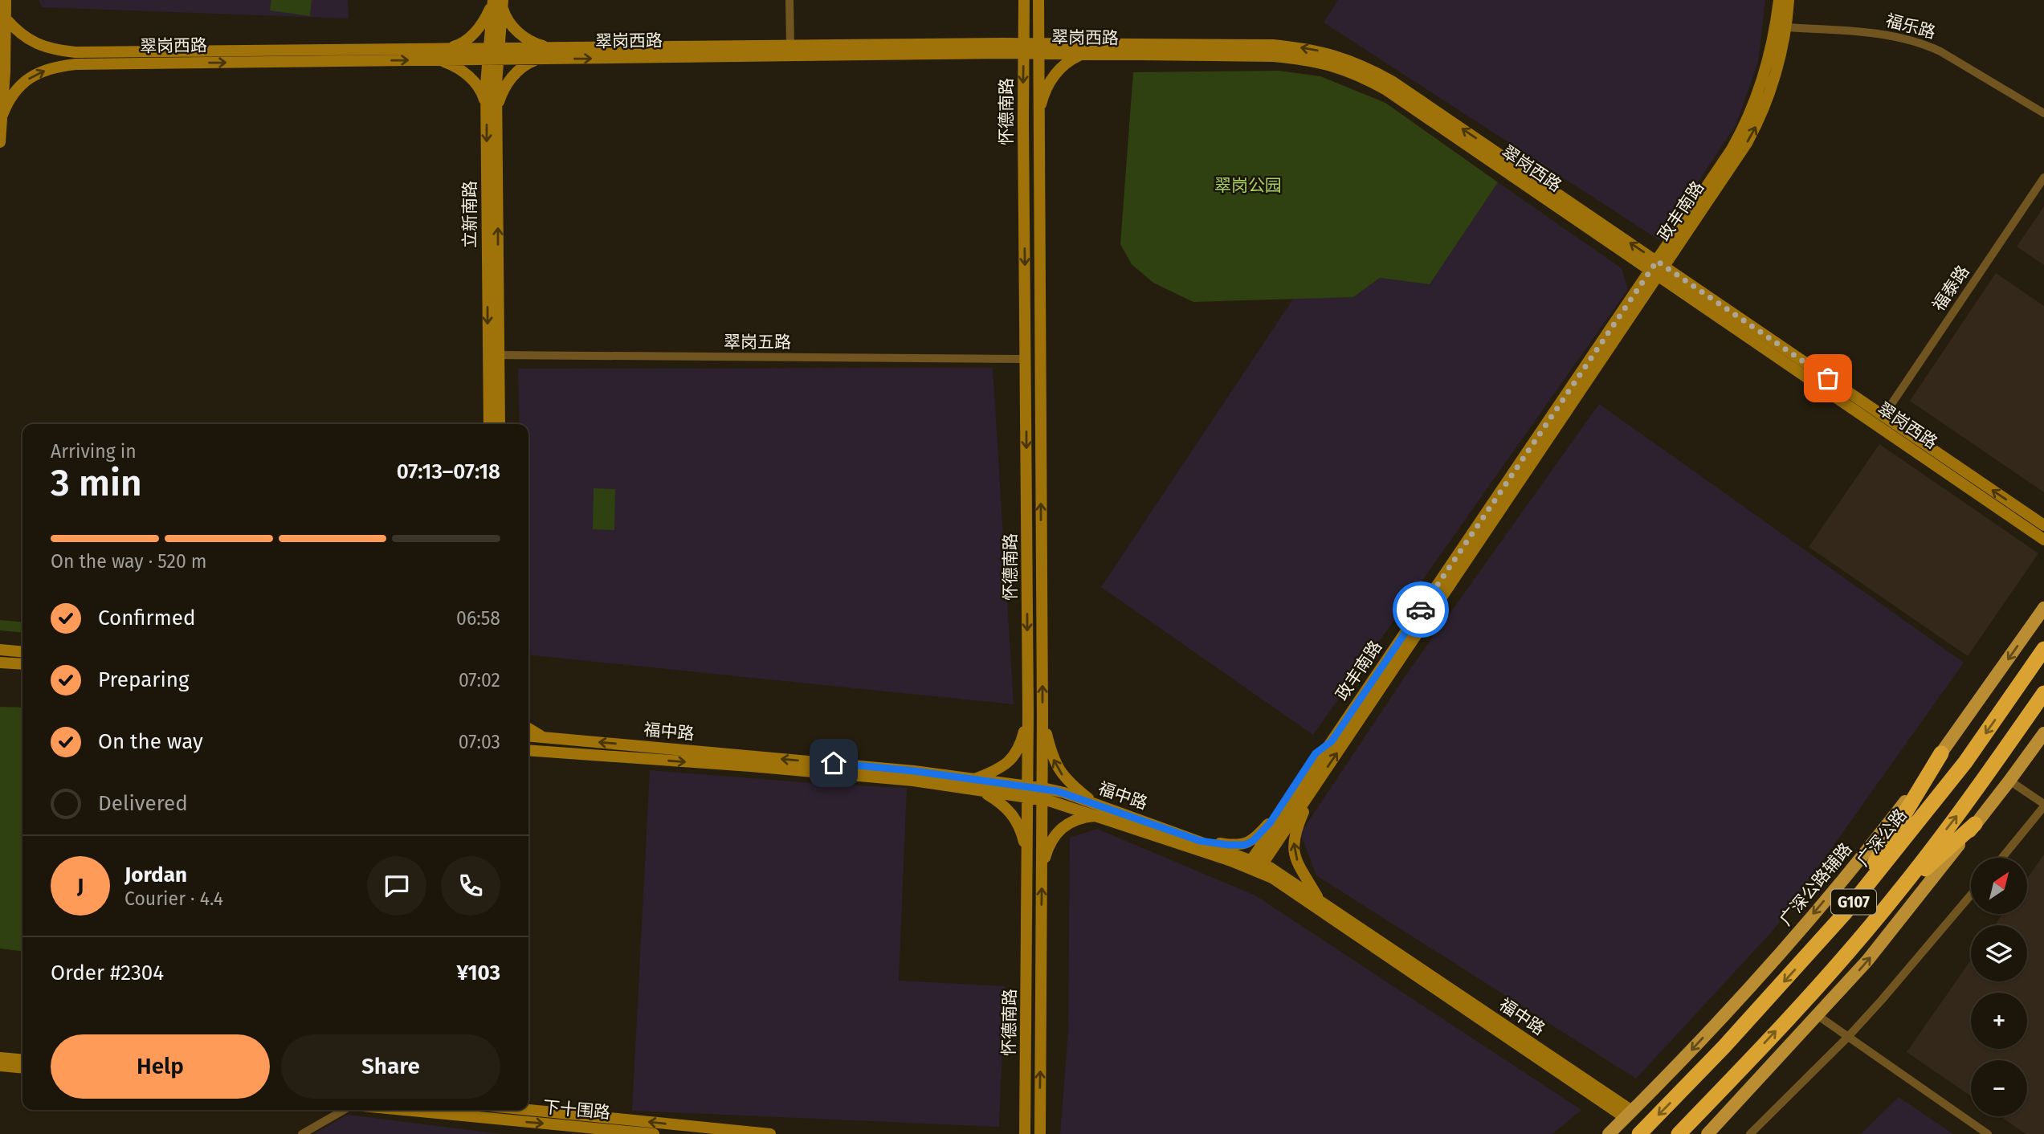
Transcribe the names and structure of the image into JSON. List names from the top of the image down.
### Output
{
  "streets": {
    "highway": ["广深公路", "G107"],
    "main road": [
      "翠岗西路",
      "怀德南路",
      "政丰南路",
      "立新南路",
      "福中路",
      "广深公路辅路",
      "下十围路"
    ],
    "street": ["福乐路", "福泰路", "翠岗五路"]
  },
  "crossings": [
    ["福乐路", "政丰南路"],
    ["翠岗西路", "怀德南路"],
    ["翠岗西路", "政丰南路"],
    ["翠岗西路", "立新南路"],
    ["翠岗西路", "福泰路"],
    ["怀德南路", "翠岗五路"],
    ["怀德南路", "福中路"],
    ["政丰南路", "福中路"],
    ["立新南路", "翠岗五路"],
    ["福中路", "广深公路辅路"]
  ],
  "parks": ["翠岗公园"],
  "north": "top right",
  "page": {
    "heading": ["3 min", "Arriving in", "07:13–07:18"],
    "panel": [
      "Jordan",
      "Courier · 4.4",
      "Order #2304",
      "¥103"
    ],
    "bar": "On the way · 520 m",
    "list": [
      ["Confirmed", "06:58"],
      ["Preparing", "07:02"],
      ["On the way", "07:03"],
      "Delivered"
    ],
    "round": "J",
    "map_buttons": ["+", "−"],
    "buttons": ["Help", "Share"]
  }
}
